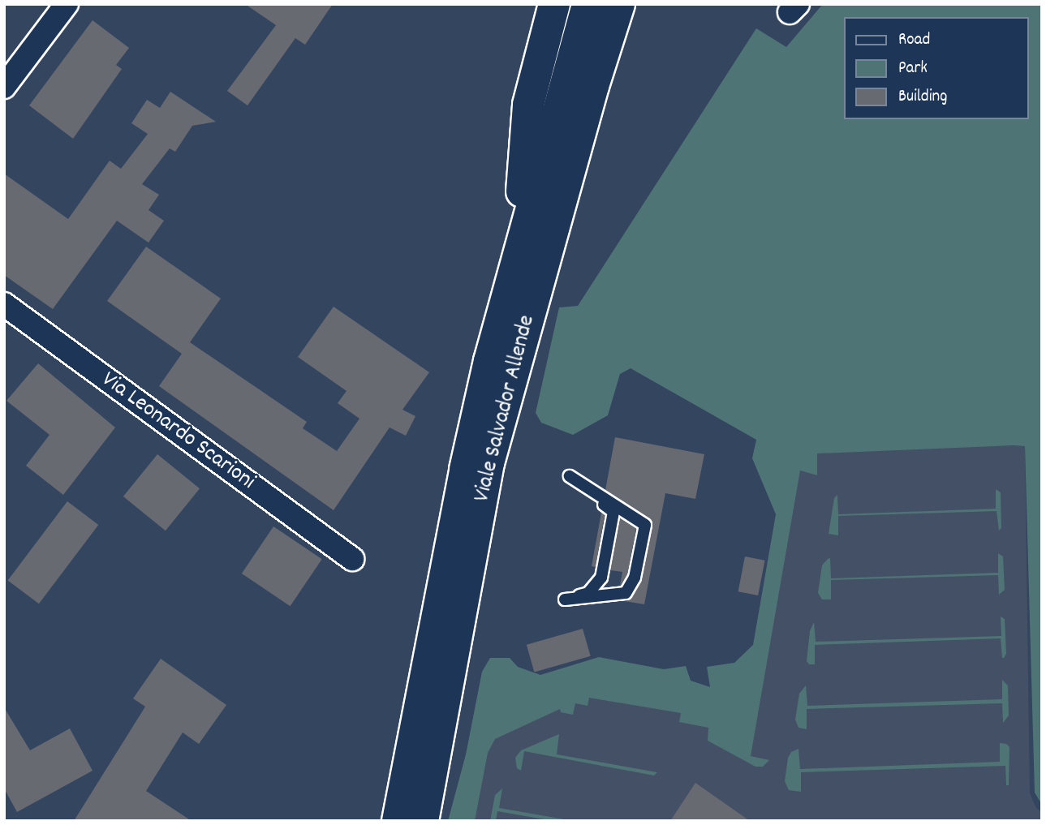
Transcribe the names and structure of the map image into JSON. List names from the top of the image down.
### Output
{
  "streets": {
    "main road": ["Viale Salvador Allende"],
    "street": ["Via Leonardo Scarioni"]
  },
  "legend": ["Road", "Park", "Building"]
}
